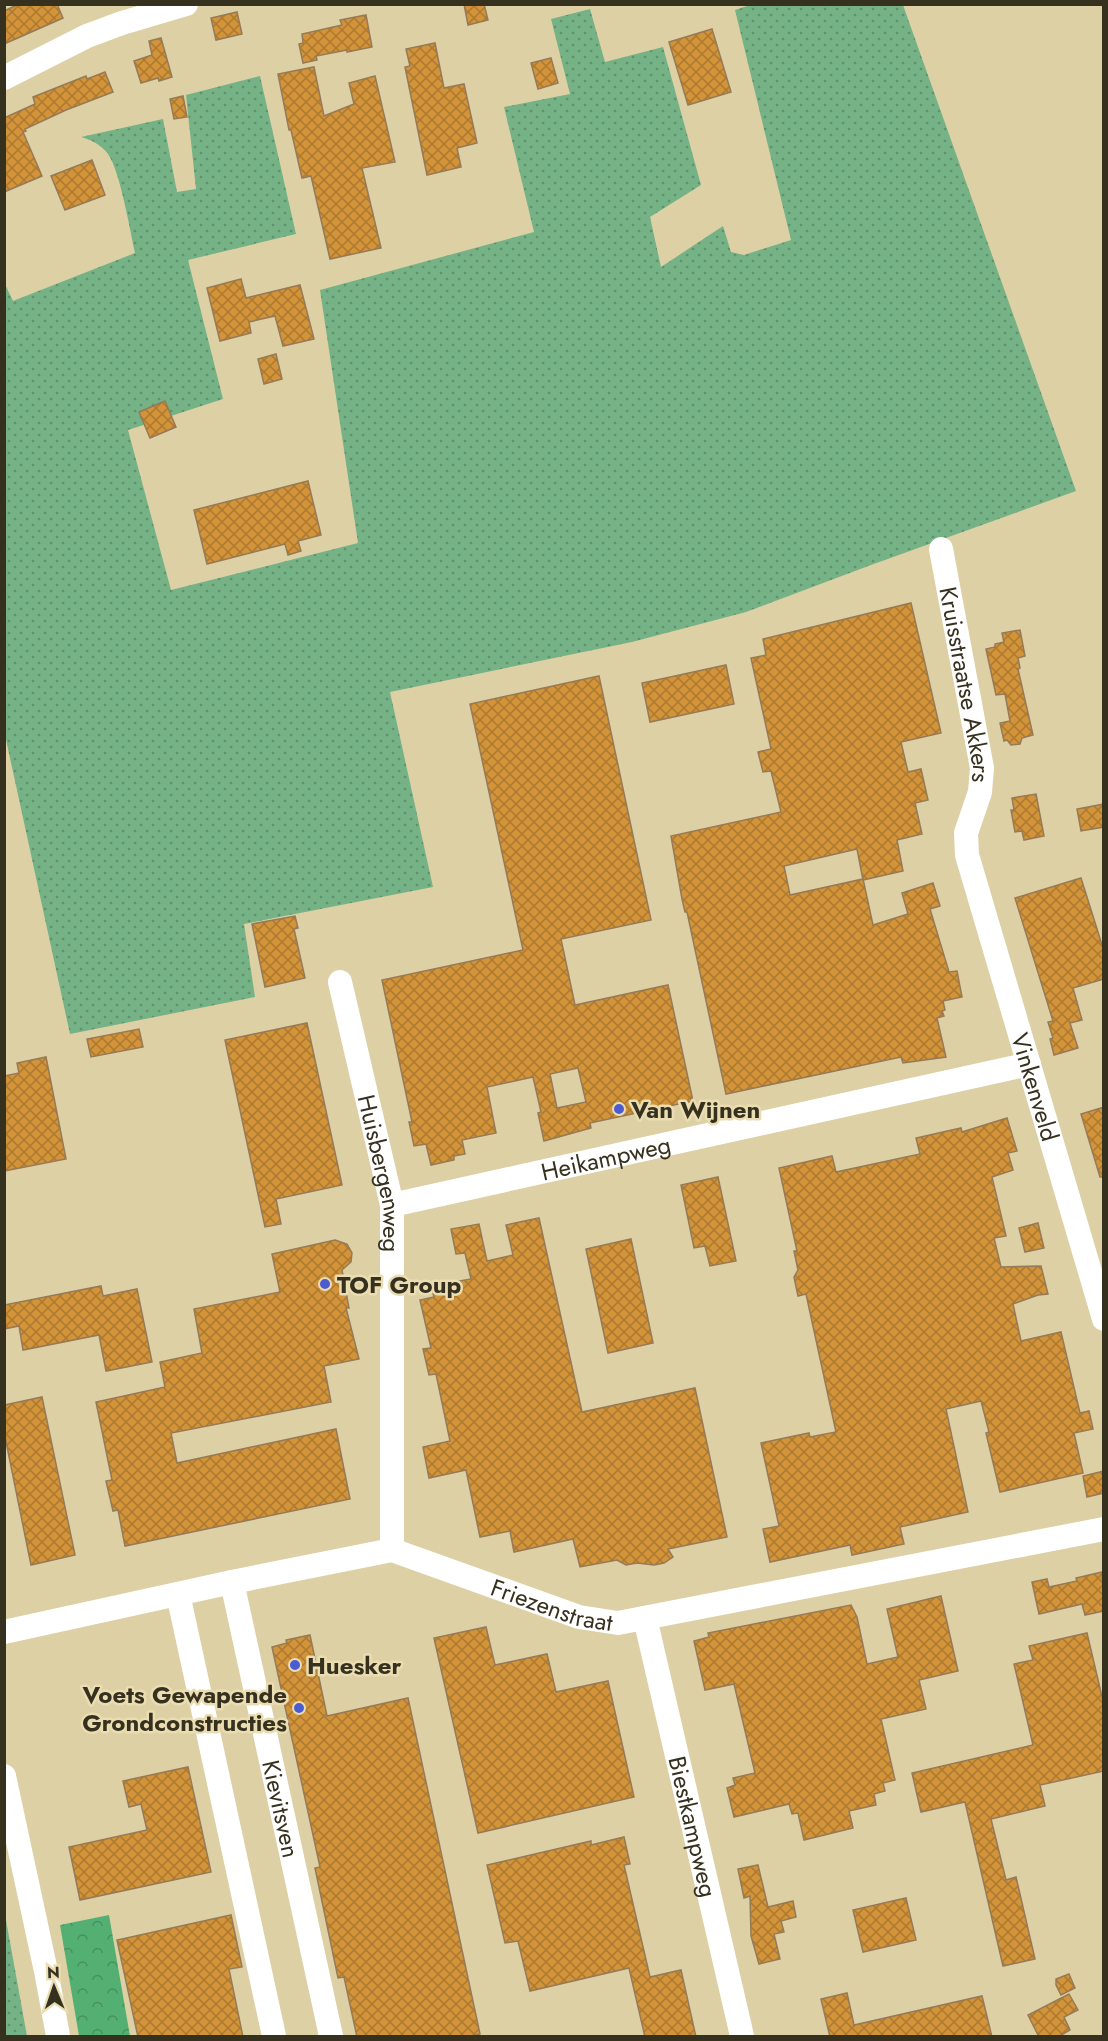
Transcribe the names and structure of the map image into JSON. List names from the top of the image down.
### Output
{
  "streets": {
    "street": [
      "Kruisstraatse Akkers",
      "Vinkenveld",
      "Heikampweg",
      "Huisbergenweg",
      "Friezenstraat",
      "Kievitsven",
      "Biestkampweg"
    ]
  },
  "crossings": [
    ["Kruisstraatse Akkers", "Vinkenveld"],
    ["Vinkenveld", "Heikampweg"],
    ["Heikampweg", "Huisbergenweg"],
    ["Huisbergenweg", "Friezenstraat"],
    ["Friezenstraat", "Biestkampweg"]
  ],
  "places": [
    "Van Wijnen",
    "TOF Group",
    "Huesker",
    "Voets Gewapende Grondconstructies"
  ],
  "north": "top"
}
